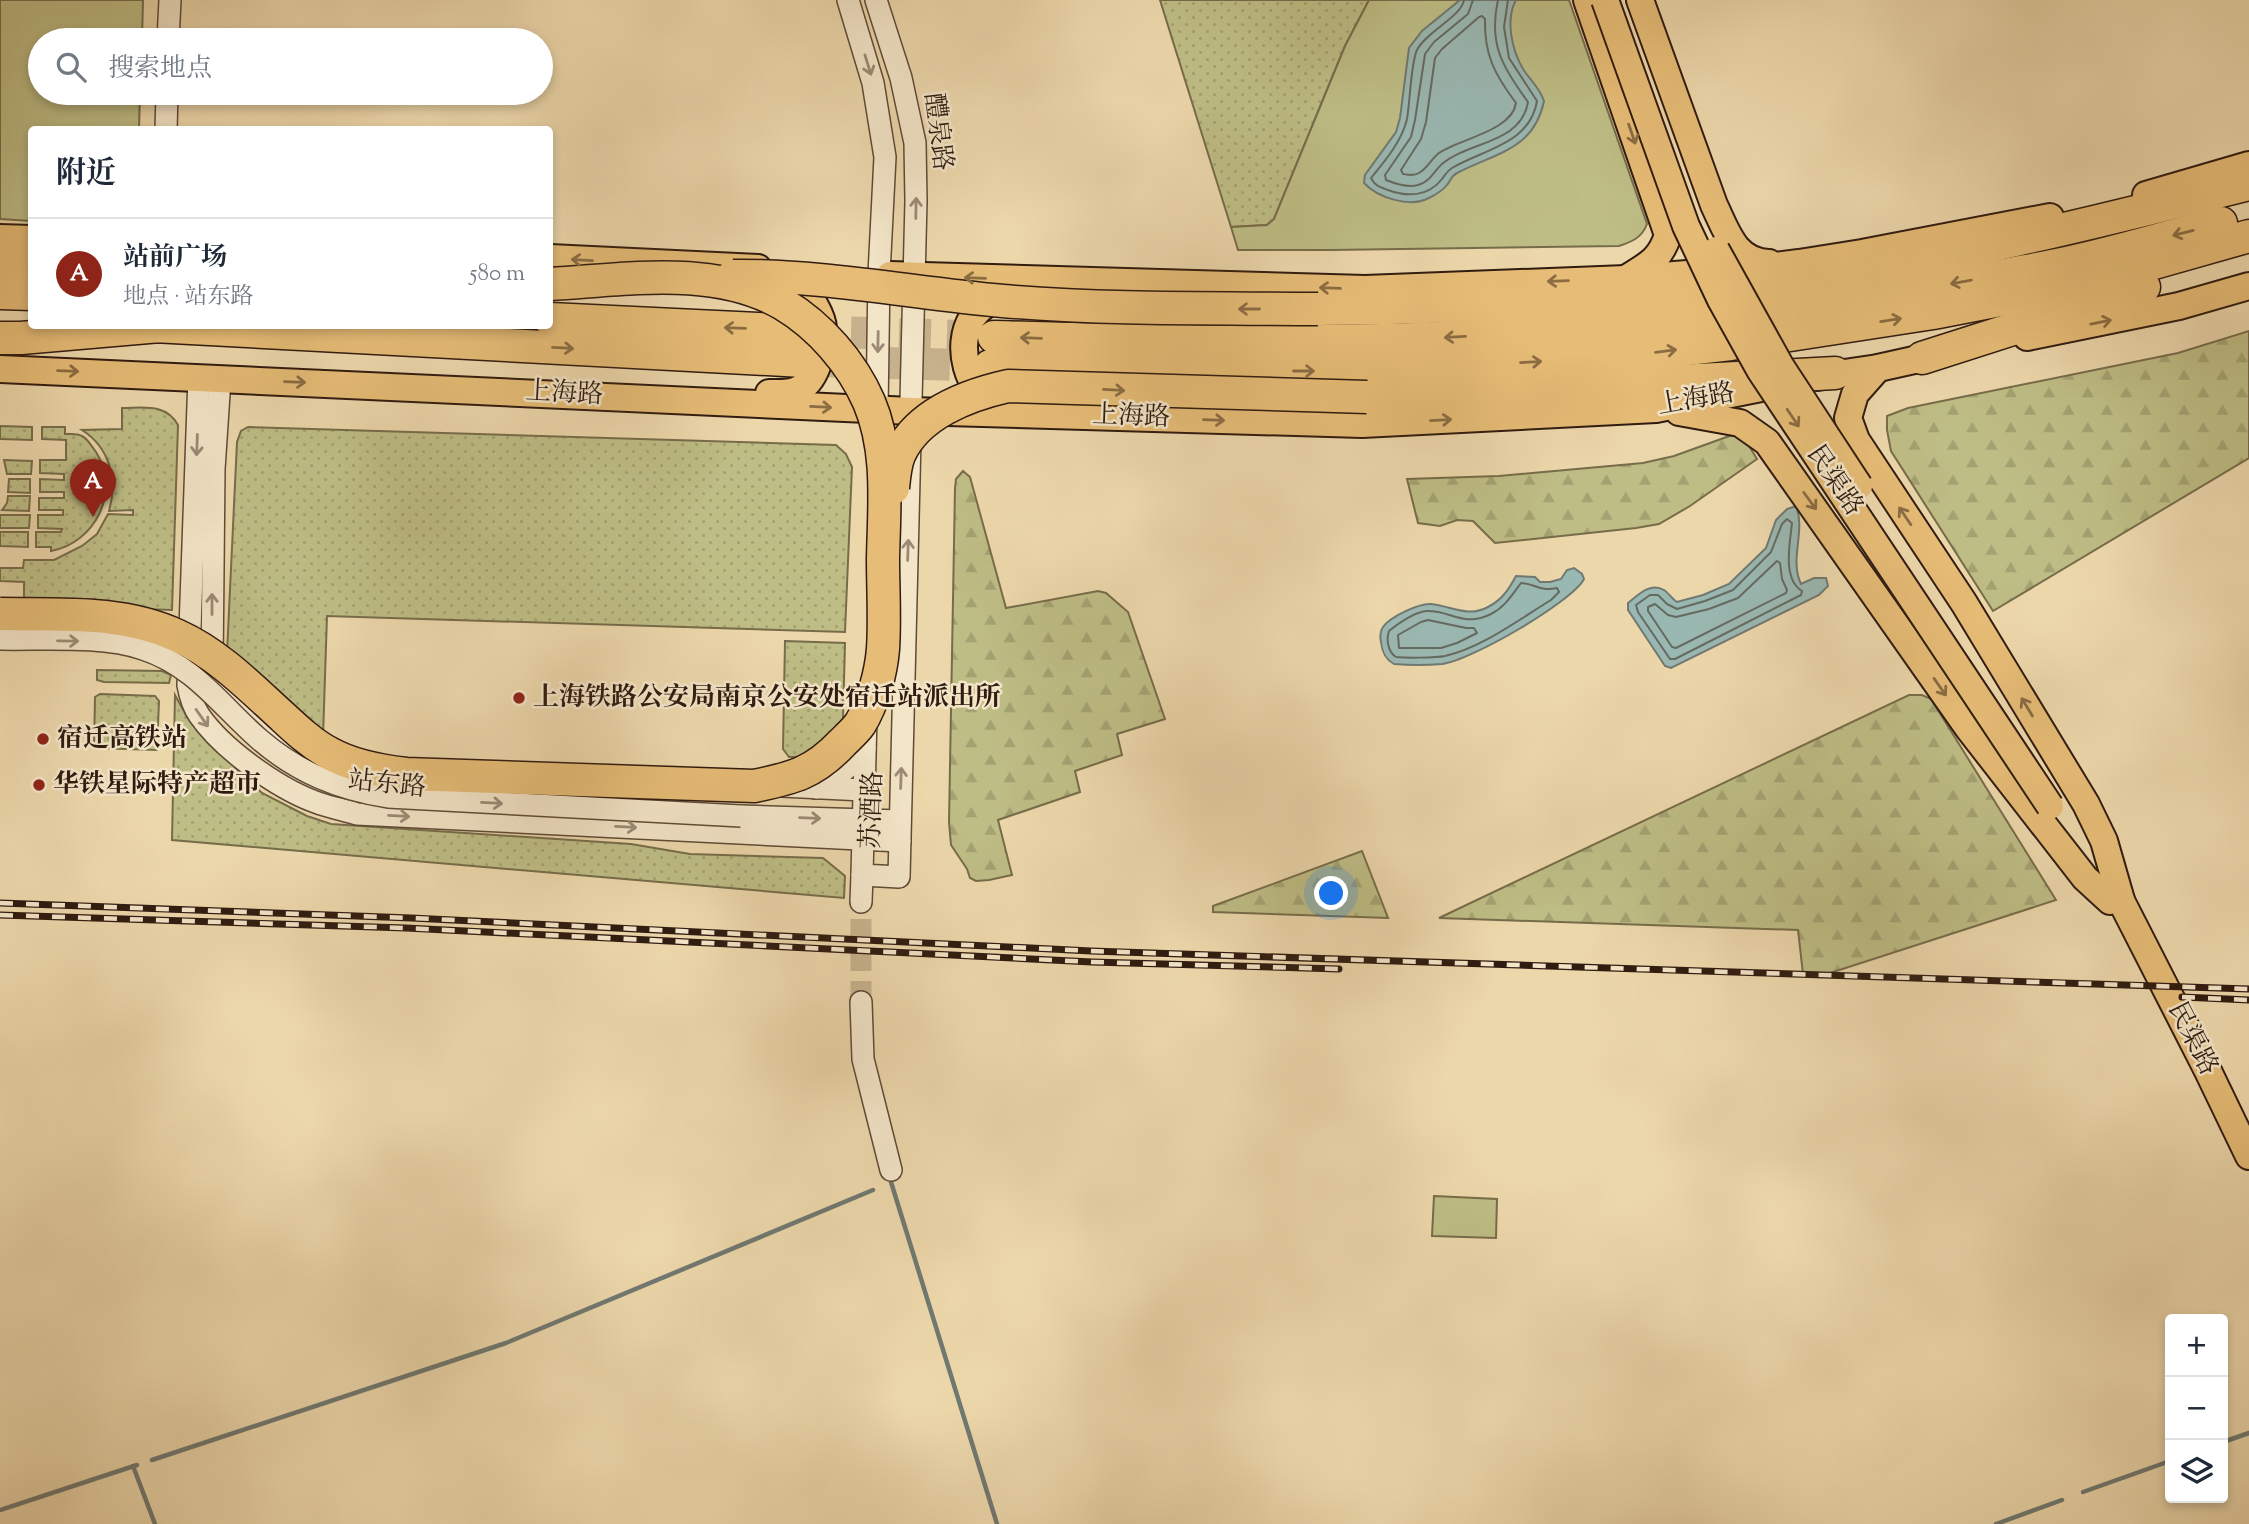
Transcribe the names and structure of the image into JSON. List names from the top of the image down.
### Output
{
  "streets": {
    "highway": ["上海路"],
    "main road": ["民渠路"],
    "street": ["醴泉路", "站东路", "苏酒路"]
  },
  "crossings": [
    ["醴泉路", "苏酒路"],
    ["上海路", "站东路"],
    ["上海路", "苏酒路"],
    ["站东路", "苏酒路"]
  ],
  "places": ["上海铁路公安局南京公安处宿迁站派出所", "宿迁高铁站", "华铁星际特产超市"],
  "page": {
    "search": "搜索地点",
    "heading": "附近",
    "list": [
      {
        "mark": "A",
        "name": "站前广场",
        "note": "地点 · 站东路",
        "value": "580 m"
      }
    ],
    "pins": "A",
    "map_buttons": ["+", "−"]
  }
}
